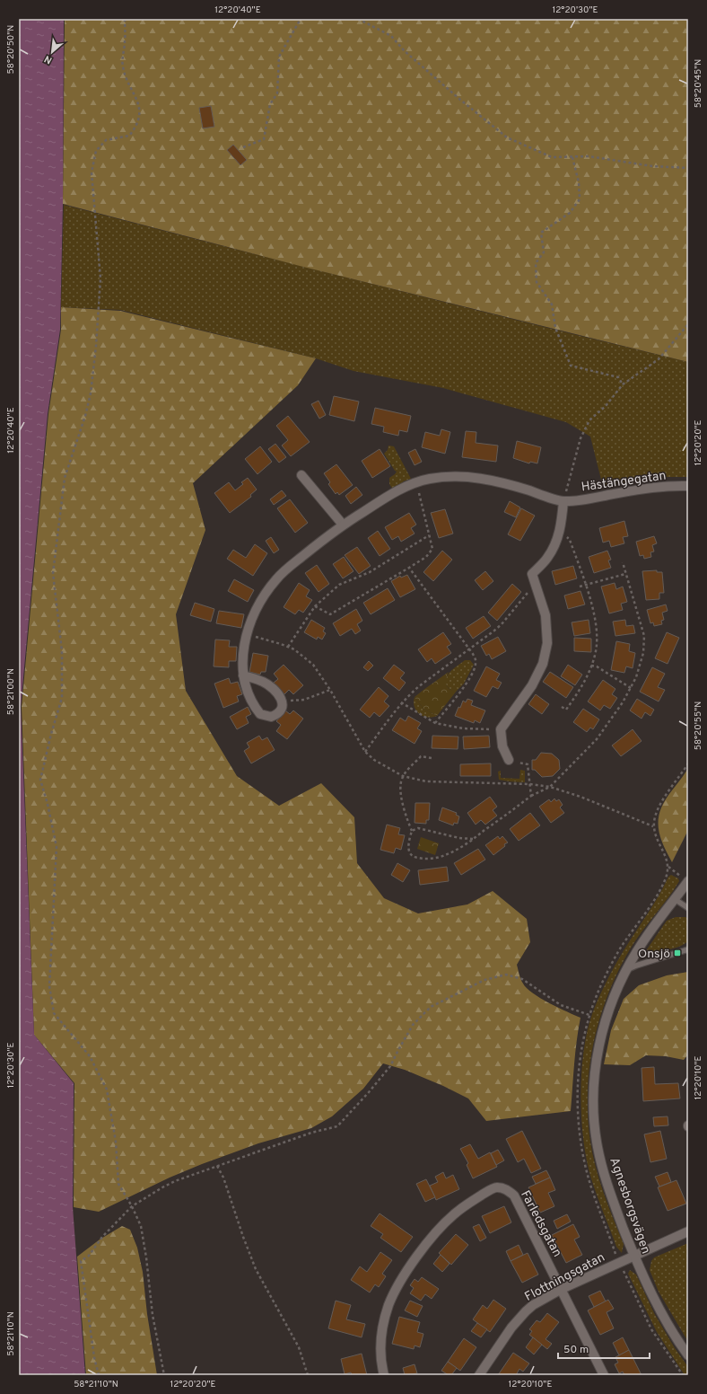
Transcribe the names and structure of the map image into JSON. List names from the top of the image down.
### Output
{
  "streets": {
    "street": [
      "Hästängegatan",
      "Agnesborgsvägen",
      "Farledsgatan",
      "Flottningsgatan"
    ]
  },
  "crossings": [
    ["Agnesborgsvägen", "Flottningsgatan"],
    ["Farledsgatan", "Flottningsgatan"]
  ],
  "places": {
    "transit": ["Onsjö"]
  },
  "scale_bar": "50 m",
  "north": "bottom left",
  "coordinates": [
    "12°20'40\"E",
    "12°20'30\"E",
    "58°20'50\"N",
    "58°20'45\"N",
    "12°20'20\"E",
    "58°21'00\"N",
    "58°20'55\"N",
    "12°20'10\"E",
    "58°21'10\"N"
  ]
}
